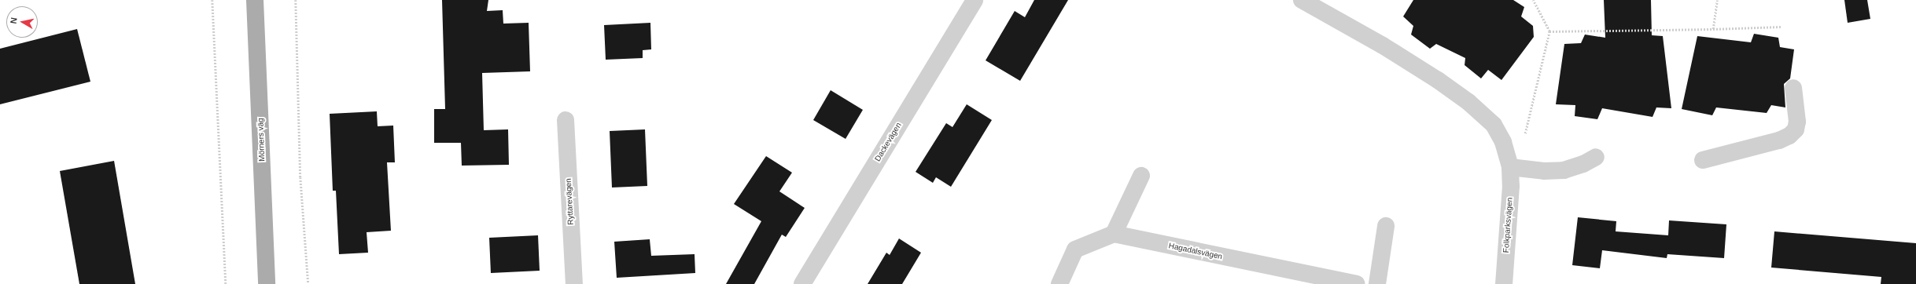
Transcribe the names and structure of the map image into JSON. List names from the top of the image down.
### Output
{
  "streets": {
    "main road": ["Mörners väg"],
    "street": [
      "Dackevägen",
      "Ryttarevägen",
      "Folkparksvägen",
      "Hagadalsvägen"
    ]
  },
  "north": "left"
}
